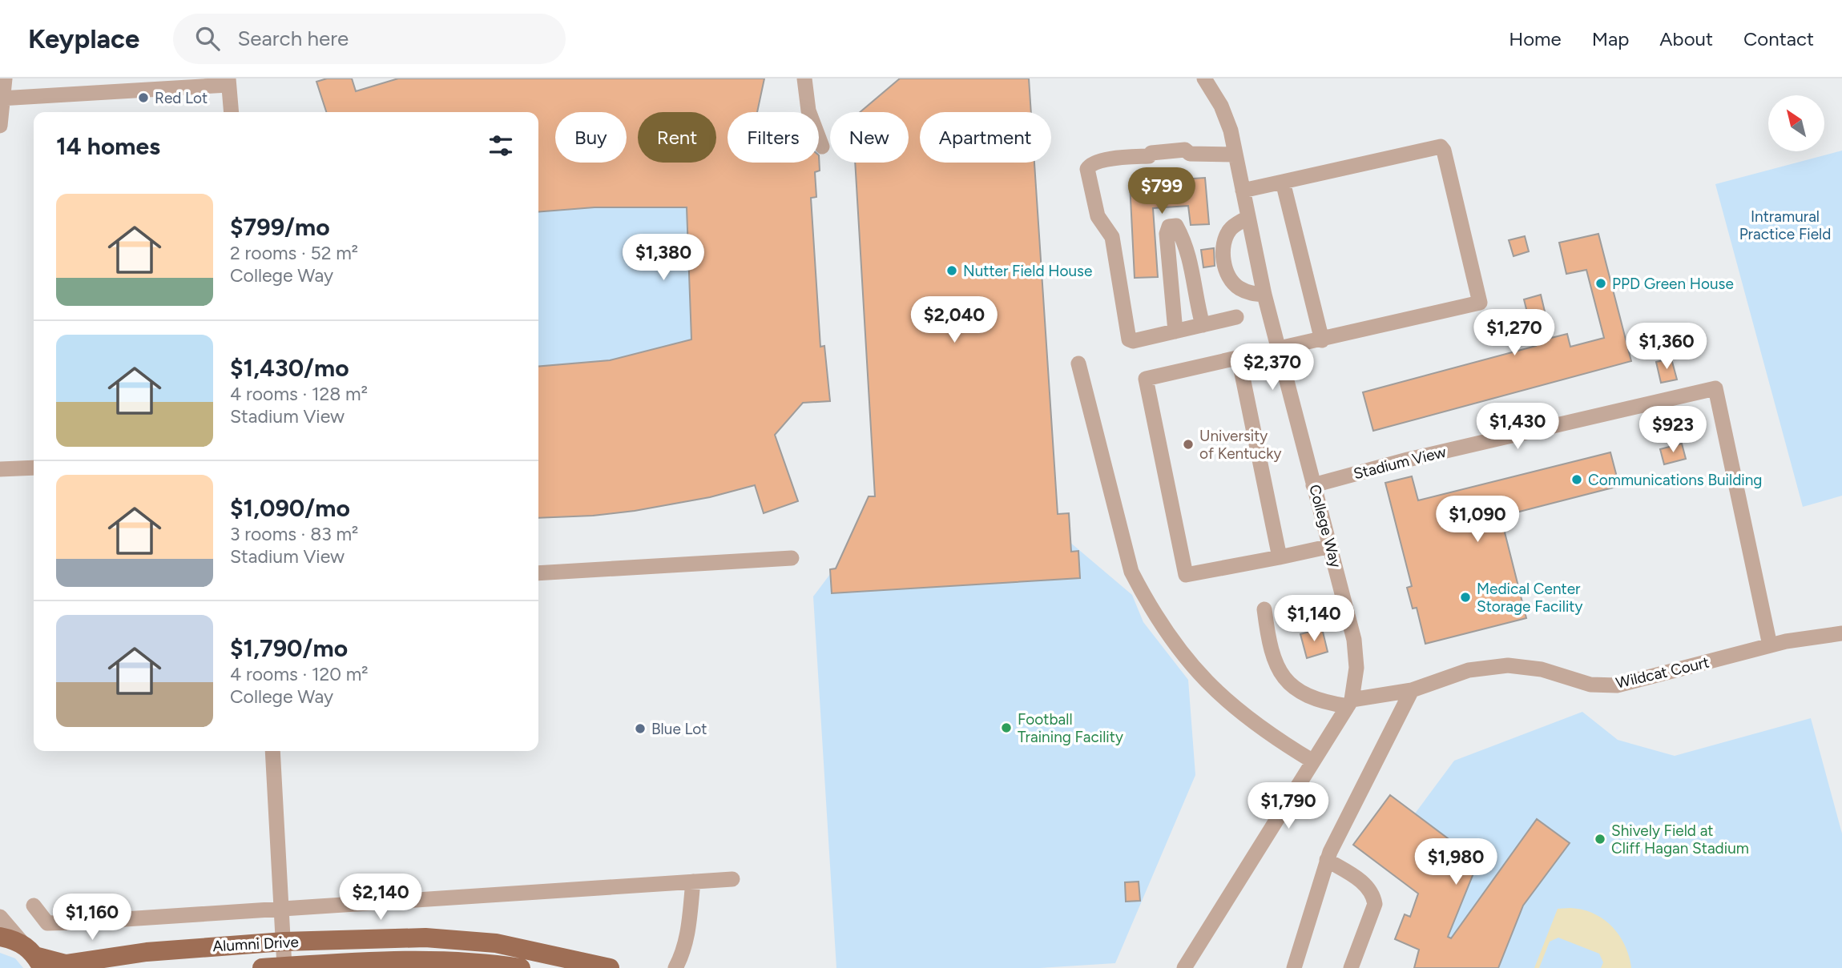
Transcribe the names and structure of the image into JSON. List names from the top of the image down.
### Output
{
  "streets": {
    "main road": ["Alumni Drive"],
    "street": ["Stadium View", "College Way", "Wildcat Court"]
  },
  "crossings": [
    ["Stadium View", "College Way"],
    ["Stadium View", "Wildcat Court"],
    ["College Way", "Wildcat Court"]
  ],
  "parks": ["Intramural Practice Field"],
  "places": [
    "Red Lot",
    "Nutter Field House",
    "PPD Green House",
    "University of Kentucky",
    "Communications Building",
    "Medical Center Storage Facility",
    "Football Training Facility",
    "Blue Lot",
    "Shively Field at Cliff Hagan Stadium"
  ],
  "north": "top left",
  "page": {
    "header": "Keyplace",
    "search": "Search here",
    "nav": [
      "Home",
      "Map",
      "About",
      "Contact"
    ],
    "chip": [
      "Buy",
      "Rent",
      "Filters",
      "New",
      "Apartment"
    ],
    "heading": "14 homes",
    "price": [
      "$799",
      "$1,380",
      "$2,040",
      "$1,270",
      "$1,360",
      "$2,370",
      "$1,430",
      "$923",
      "$1,090",
      "$1,140",
      "$1,790",
      "$1,980",
      "$2,140",
      "$1,160"
    ],
    "list": [
      {
        "name": "$799/mo",
        "note": "2 rooms · 52 m² · College Way"
      },
      {
        "name": "$1,430/mo",
        "note": "4 rooms · 128 m² · Stadium View"
      },
      {
        "name": "$1,090/mo",
        "note": "3 rooms · 83 m² · Stadium View"
      },
      {
        "name": "$1,790/mo",
        "note": "4 rooms · 120 m² · College Way"
      }
    ]
  }
}
